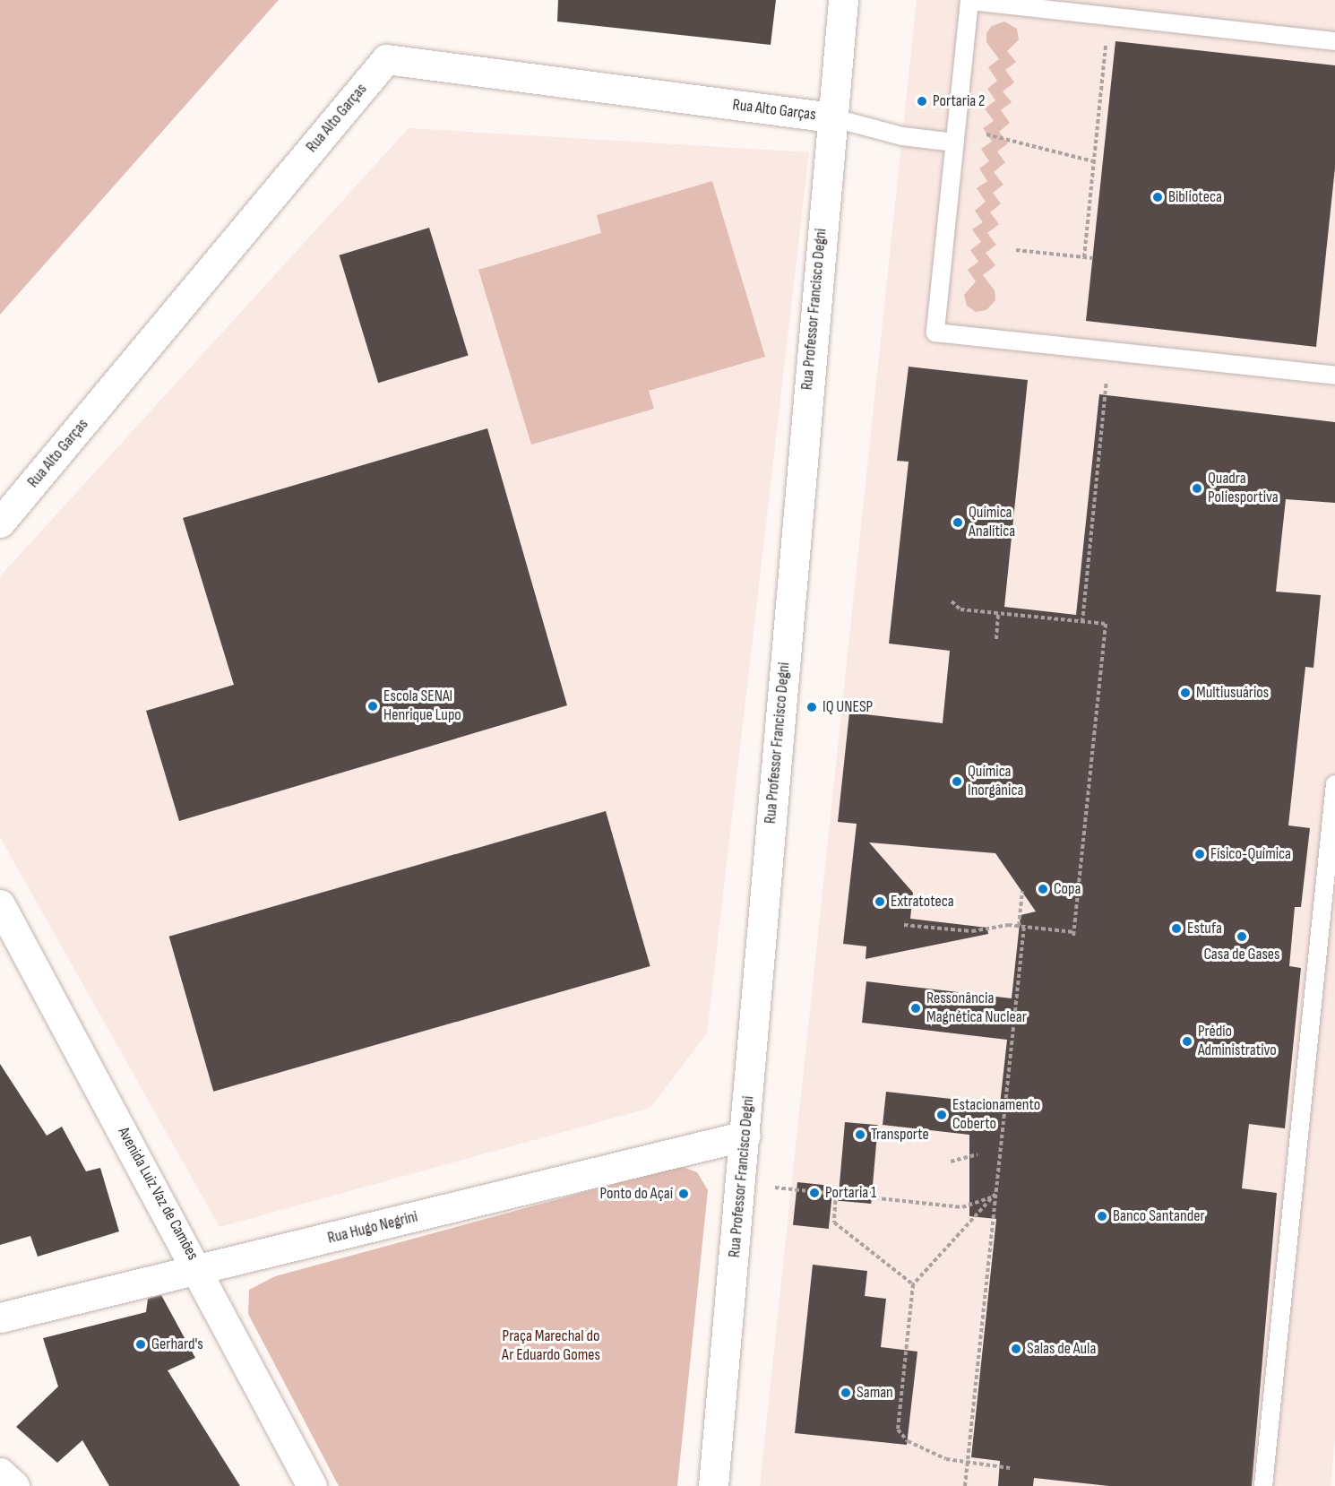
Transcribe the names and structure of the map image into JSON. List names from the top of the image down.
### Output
{
  "streets": {
    "main road": [
      "Rua Alto Garças",
      "Rua Professor Francisco Degni",
      "Avenida Luiz Vaz de Camões",
      "Rua Hugo Negrini"
    ]
  },
  "crossings": [
    ["Rua Alto Garças", "Rua Professor Francisco Degni"],
    ["Rua Professor Francisco Degni", "Rua Hugo Negrini"],
    ["Avenida Luiz Vaz de Camões", "Rua Hugo Negrini"]
  ],
  "parks": ["Praça Marechal do Ar Eduardo Gomes"],
  "places": [
    "Portaria 2",
    "Biblioteca",
    "Quadra Poliesportiva",
    "Química Analítica",
    "Multiusuários",
    "Escola SENAI Henrique Lupo",
    "IQ UNESP",
    "Química Inorgânica",
    "Físico-Química",
    "Copa",
    "Extratoteca",
    "Estufa",
    "Casa de Gases",
    "Ressonância Magnética Nuclear",
    "Prédio Administrativo",
    "Estacionamento Coberto",
    "Transporte",
    "Portaria 1",
    "Ponto do Açaí",
    "Banco Santander",
    "Gerhard's",
    "Salas de Aula",
    "Saman"
  ]
}
